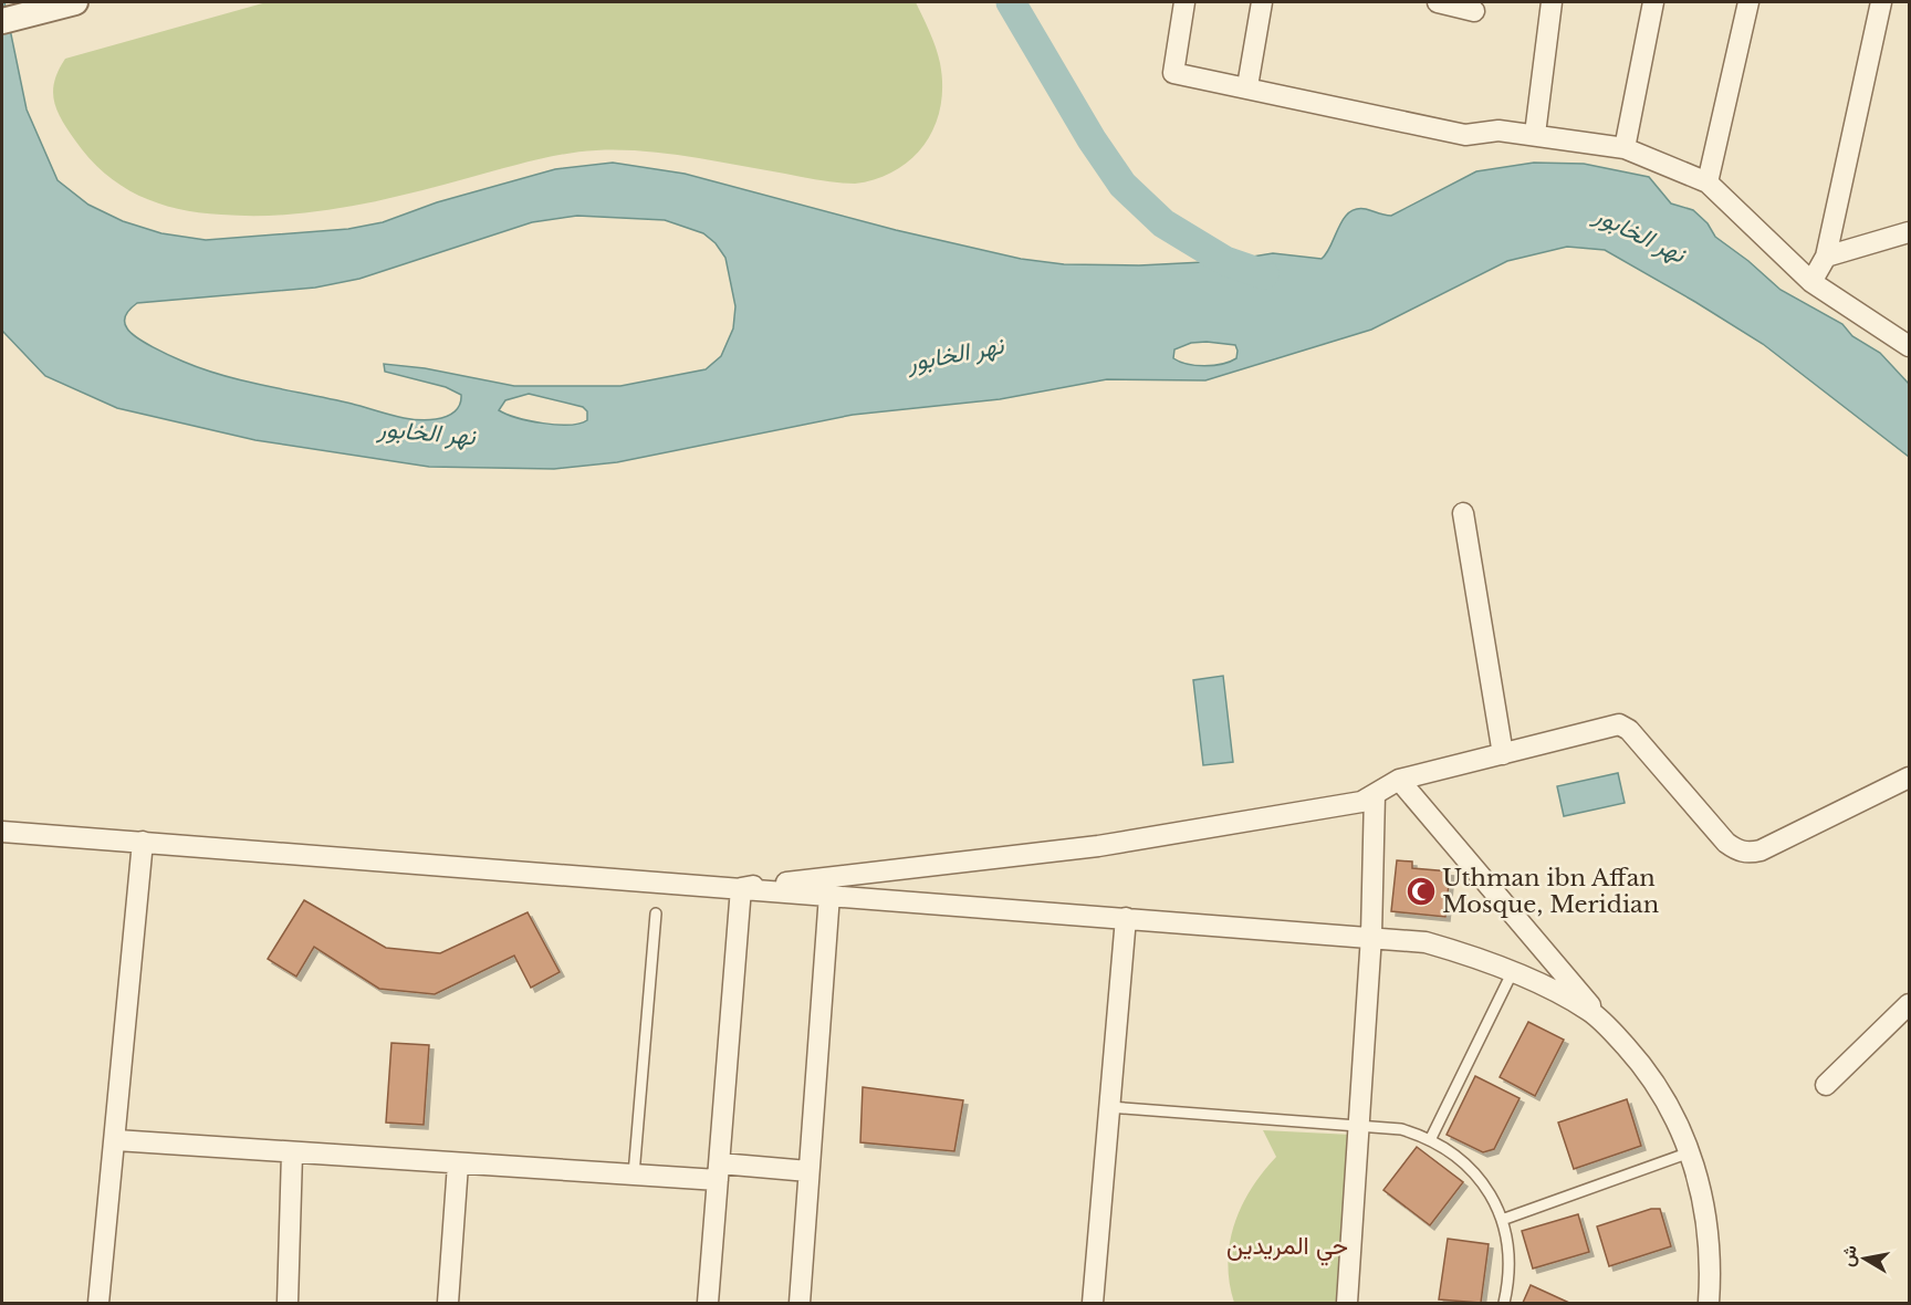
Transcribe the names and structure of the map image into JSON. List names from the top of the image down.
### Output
{
  "districts": ["حي المريدين"],
  "water": ["نهر الخابور"],
  "places": {
    "mosque": ["Uthman ibn Affan Mosque, Meridian"]
  },
  "north": "left"
}
